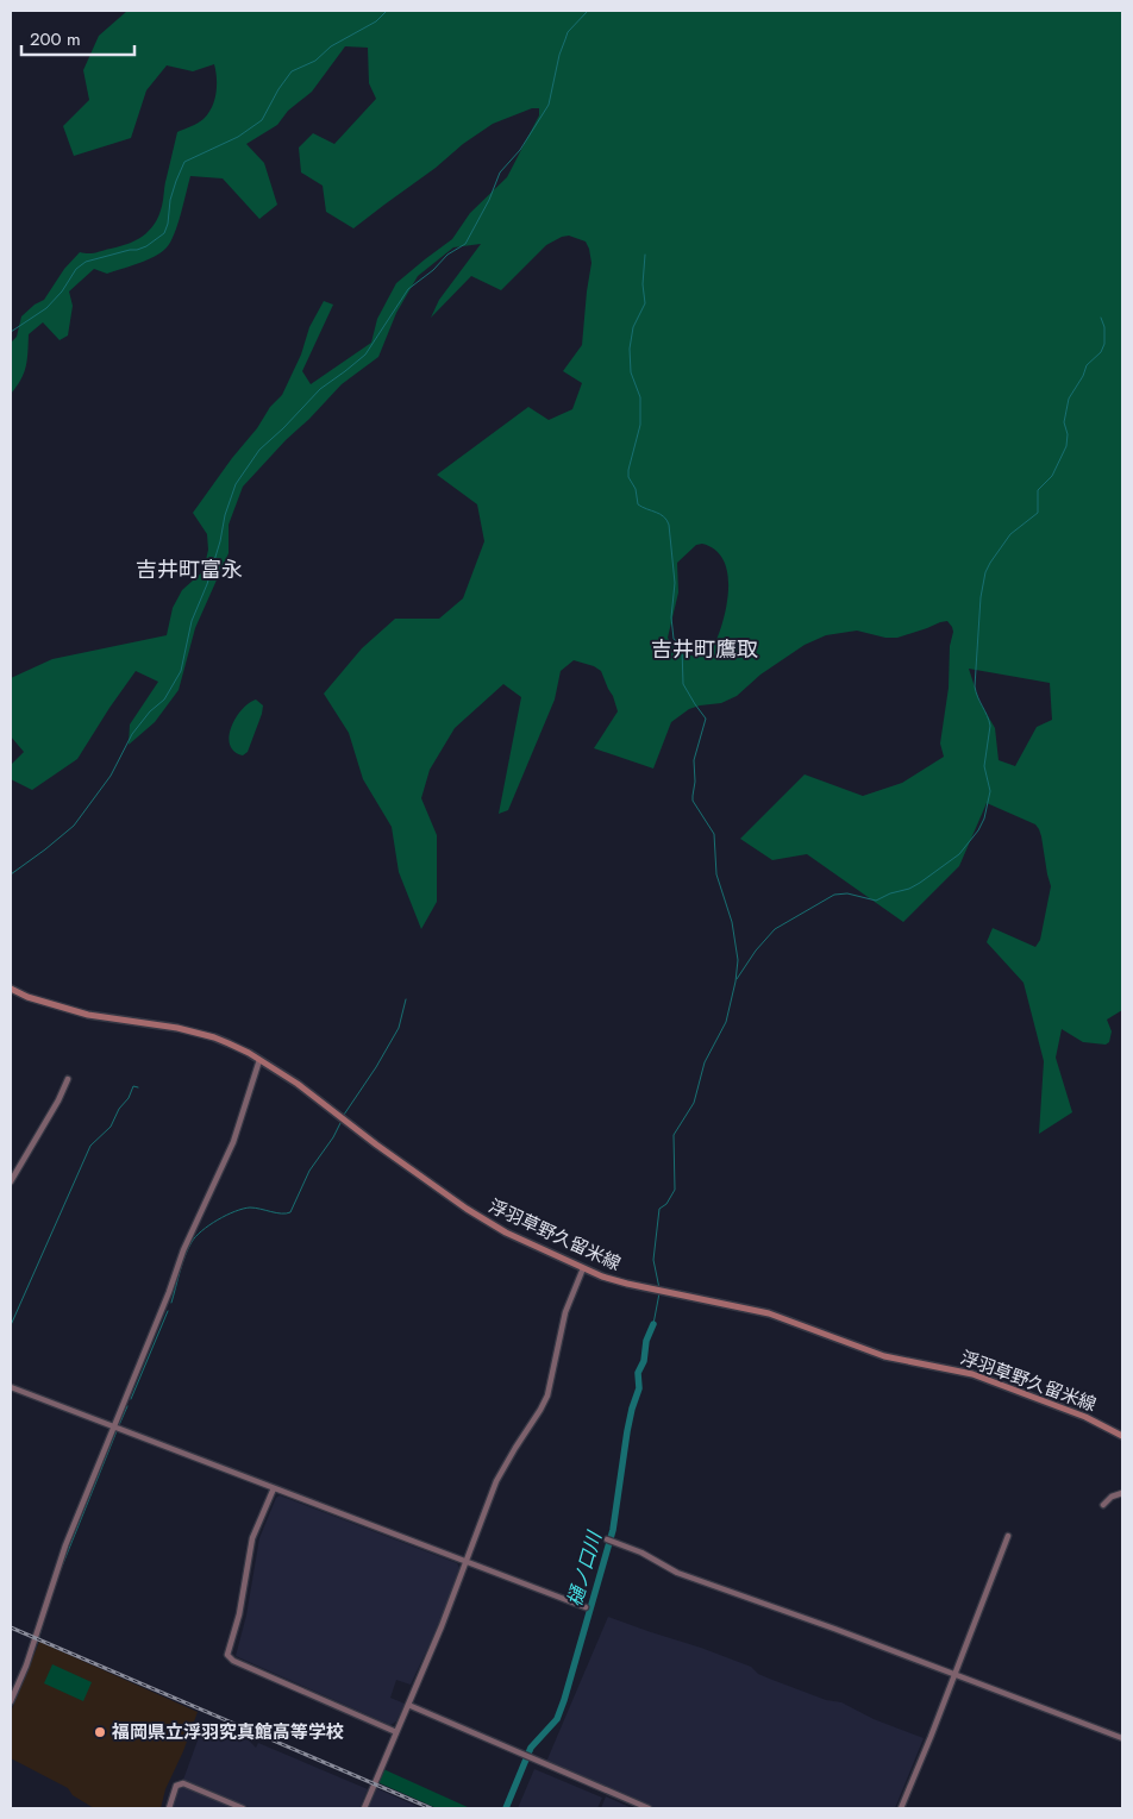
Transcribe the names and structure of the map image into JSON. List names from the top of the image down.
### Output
{
  "streets": {
    "main road": ["浮羽草野久留米線"]
  },
  "districts": ["吉井町富永", "吉井町鷹取"],
  "water": ["樋ノ口川"],
  "places": ["福岡県立浮羽究真館高等学校"],
  "scale_bar": "200 m"
}
